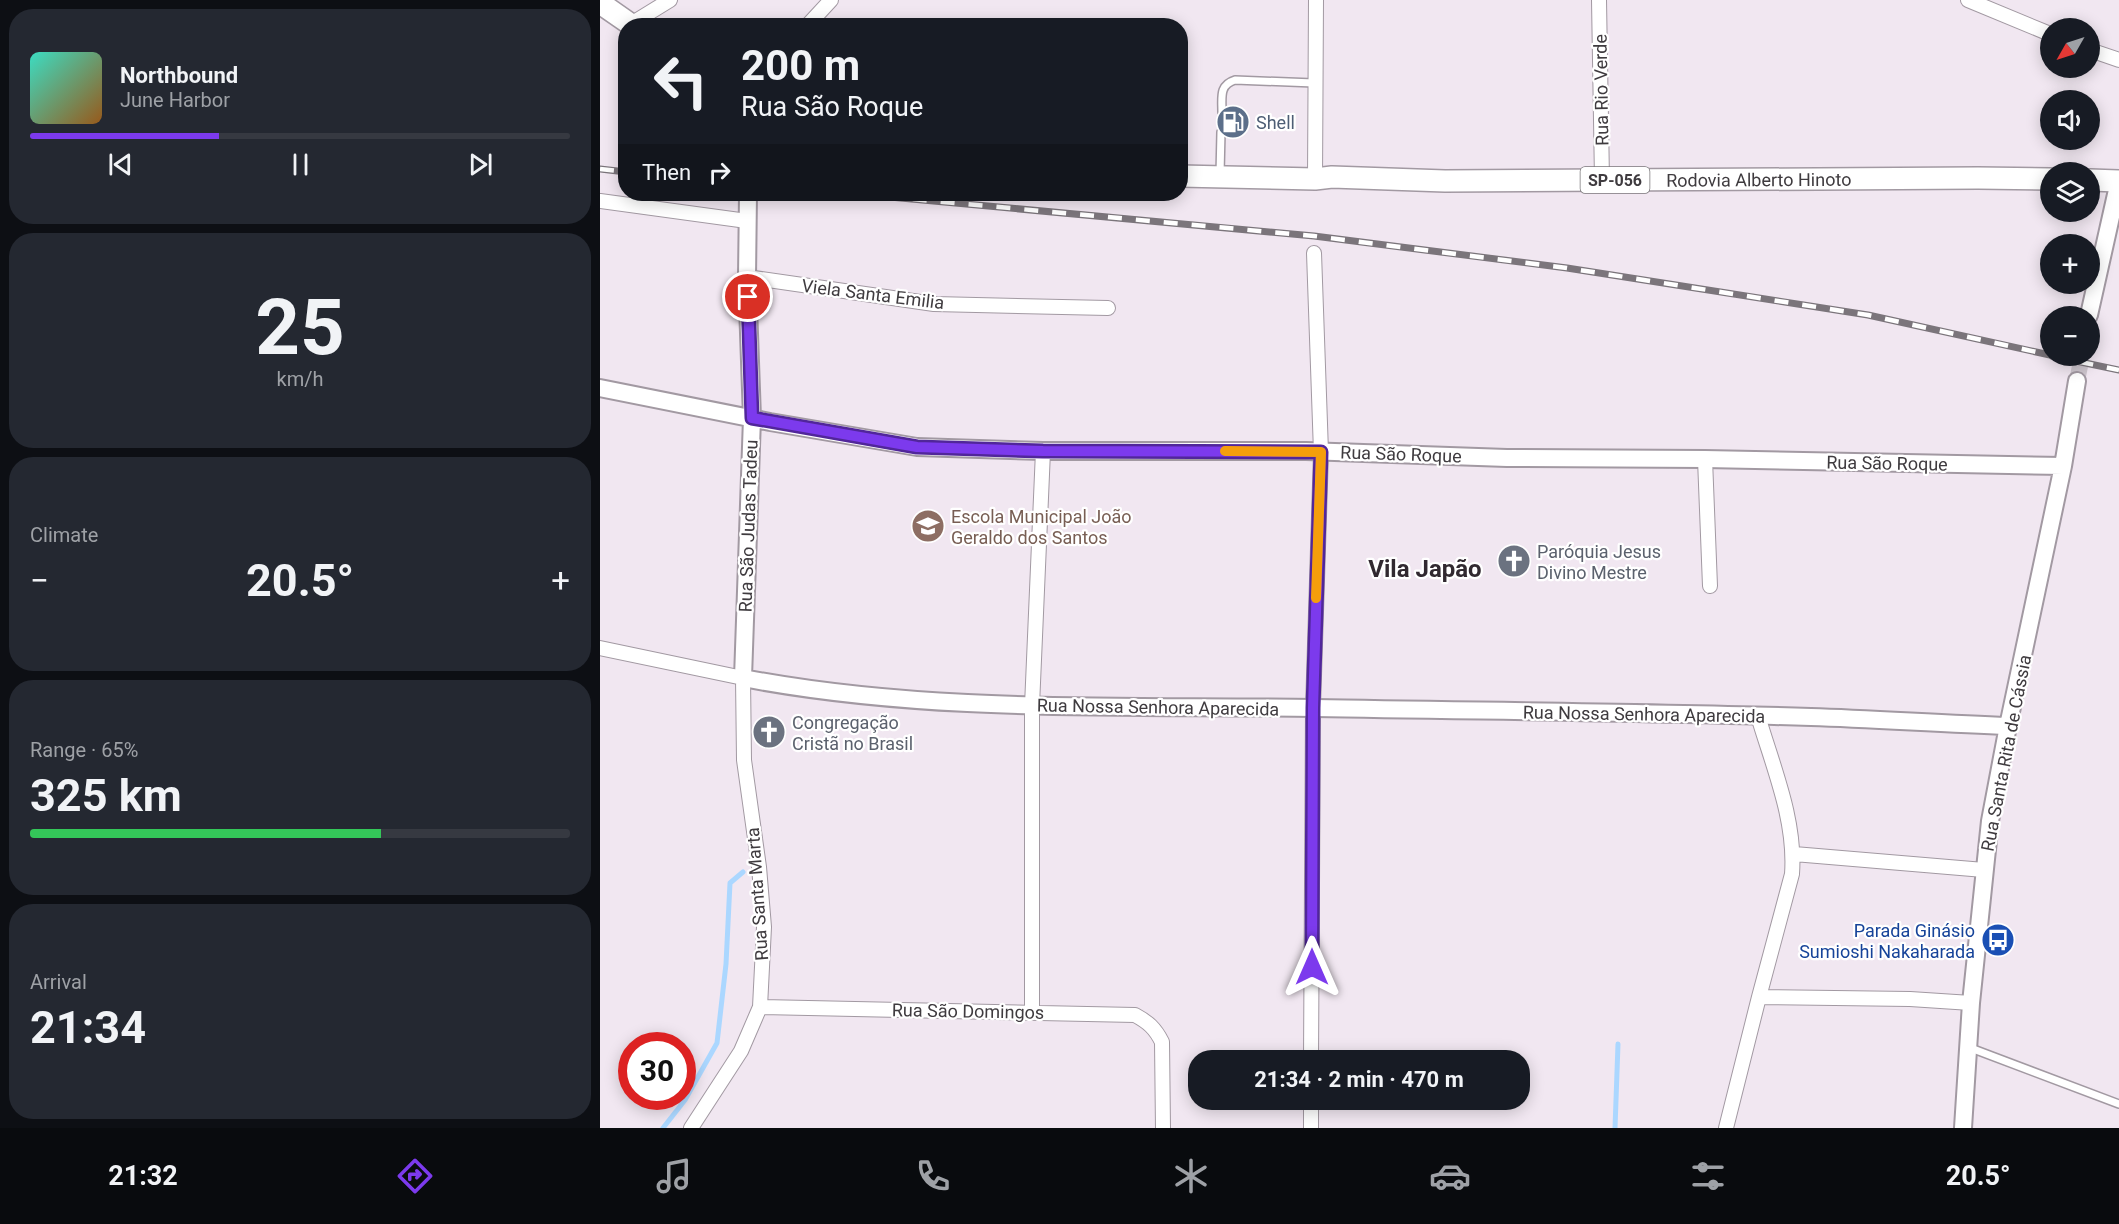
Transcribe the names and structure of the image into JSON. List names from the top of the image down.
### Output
{
  "streets": {
    "main road": ["Rodovia Alberto Hinoto", "SP-056"],
    "street": [
      "Rua Rio Verde",
      "Viela Santa Emilia",
      "Rua São Roque",
      "Rua São Judas Tadeu",
      "Rua Nossa Senhora Aparecida",
      "Rua Santa Rita de Cássia",
      "Rua Santa Marta",
      "Rua São Domingos"
    ]
  },
  "crossings": [
    ["Rua Rio Verde", "Rodovia Alberto Hinoto"],
    ["Viela Santa Emilia", "Rua São Judas Tadeu"],
    ["Rua São Roque", "Rua São Judas Tadeu"],
    ["Rua São Roque", "Rua Santa Rita de Cássia"],
    ["Rua São Judas Tadeu", "Rua Nossa Senhora Aparecida"],
    ["Rua São Judas Tadeu", "Rua Santa Marta"],
    ["Rua Nossa Senhora Aparecida", "Rua Santa Rita de Cássia"],
    ["Rua Nossa Senhora Aparecida", "Rua Santa Marta"],
    ["Rua Santa Marta", "Rua São Domingos"]
  ],
  "districts": ["Vila Japão"],
  "places": {
    "fuel station": ["Shell"],
    "school or university": ["Escola Municipal João Geraldo dos Santos"],
    "church": ["Paróquia Jesus Divino Mestre", "Congregação Cristã no Brasil"],
    "bus stop": ["Parada Ginásio Sumioshi Nakaharada"]
  },
  "north": "bottom left",
  "page": {
    "map_buttons": ["+", "−"],
    "turn": ["200 m", "Rua São Roque"],
    "song": ["Northbound", "June Harbor"],
    "then": "Then",
    "tile": [
      ["25", "km/h"],
      "Climate",
      ["Range · 65%", "325 km"],
      ["Arrival", "21:34"]
    ],
    "heat": ["−", "20.5°", "+"],
    "limit": "30",
    "trip": "21:34 · 2 min · 470 m",
    "tabs": ["21:32", "20.5°"]
  }
}
